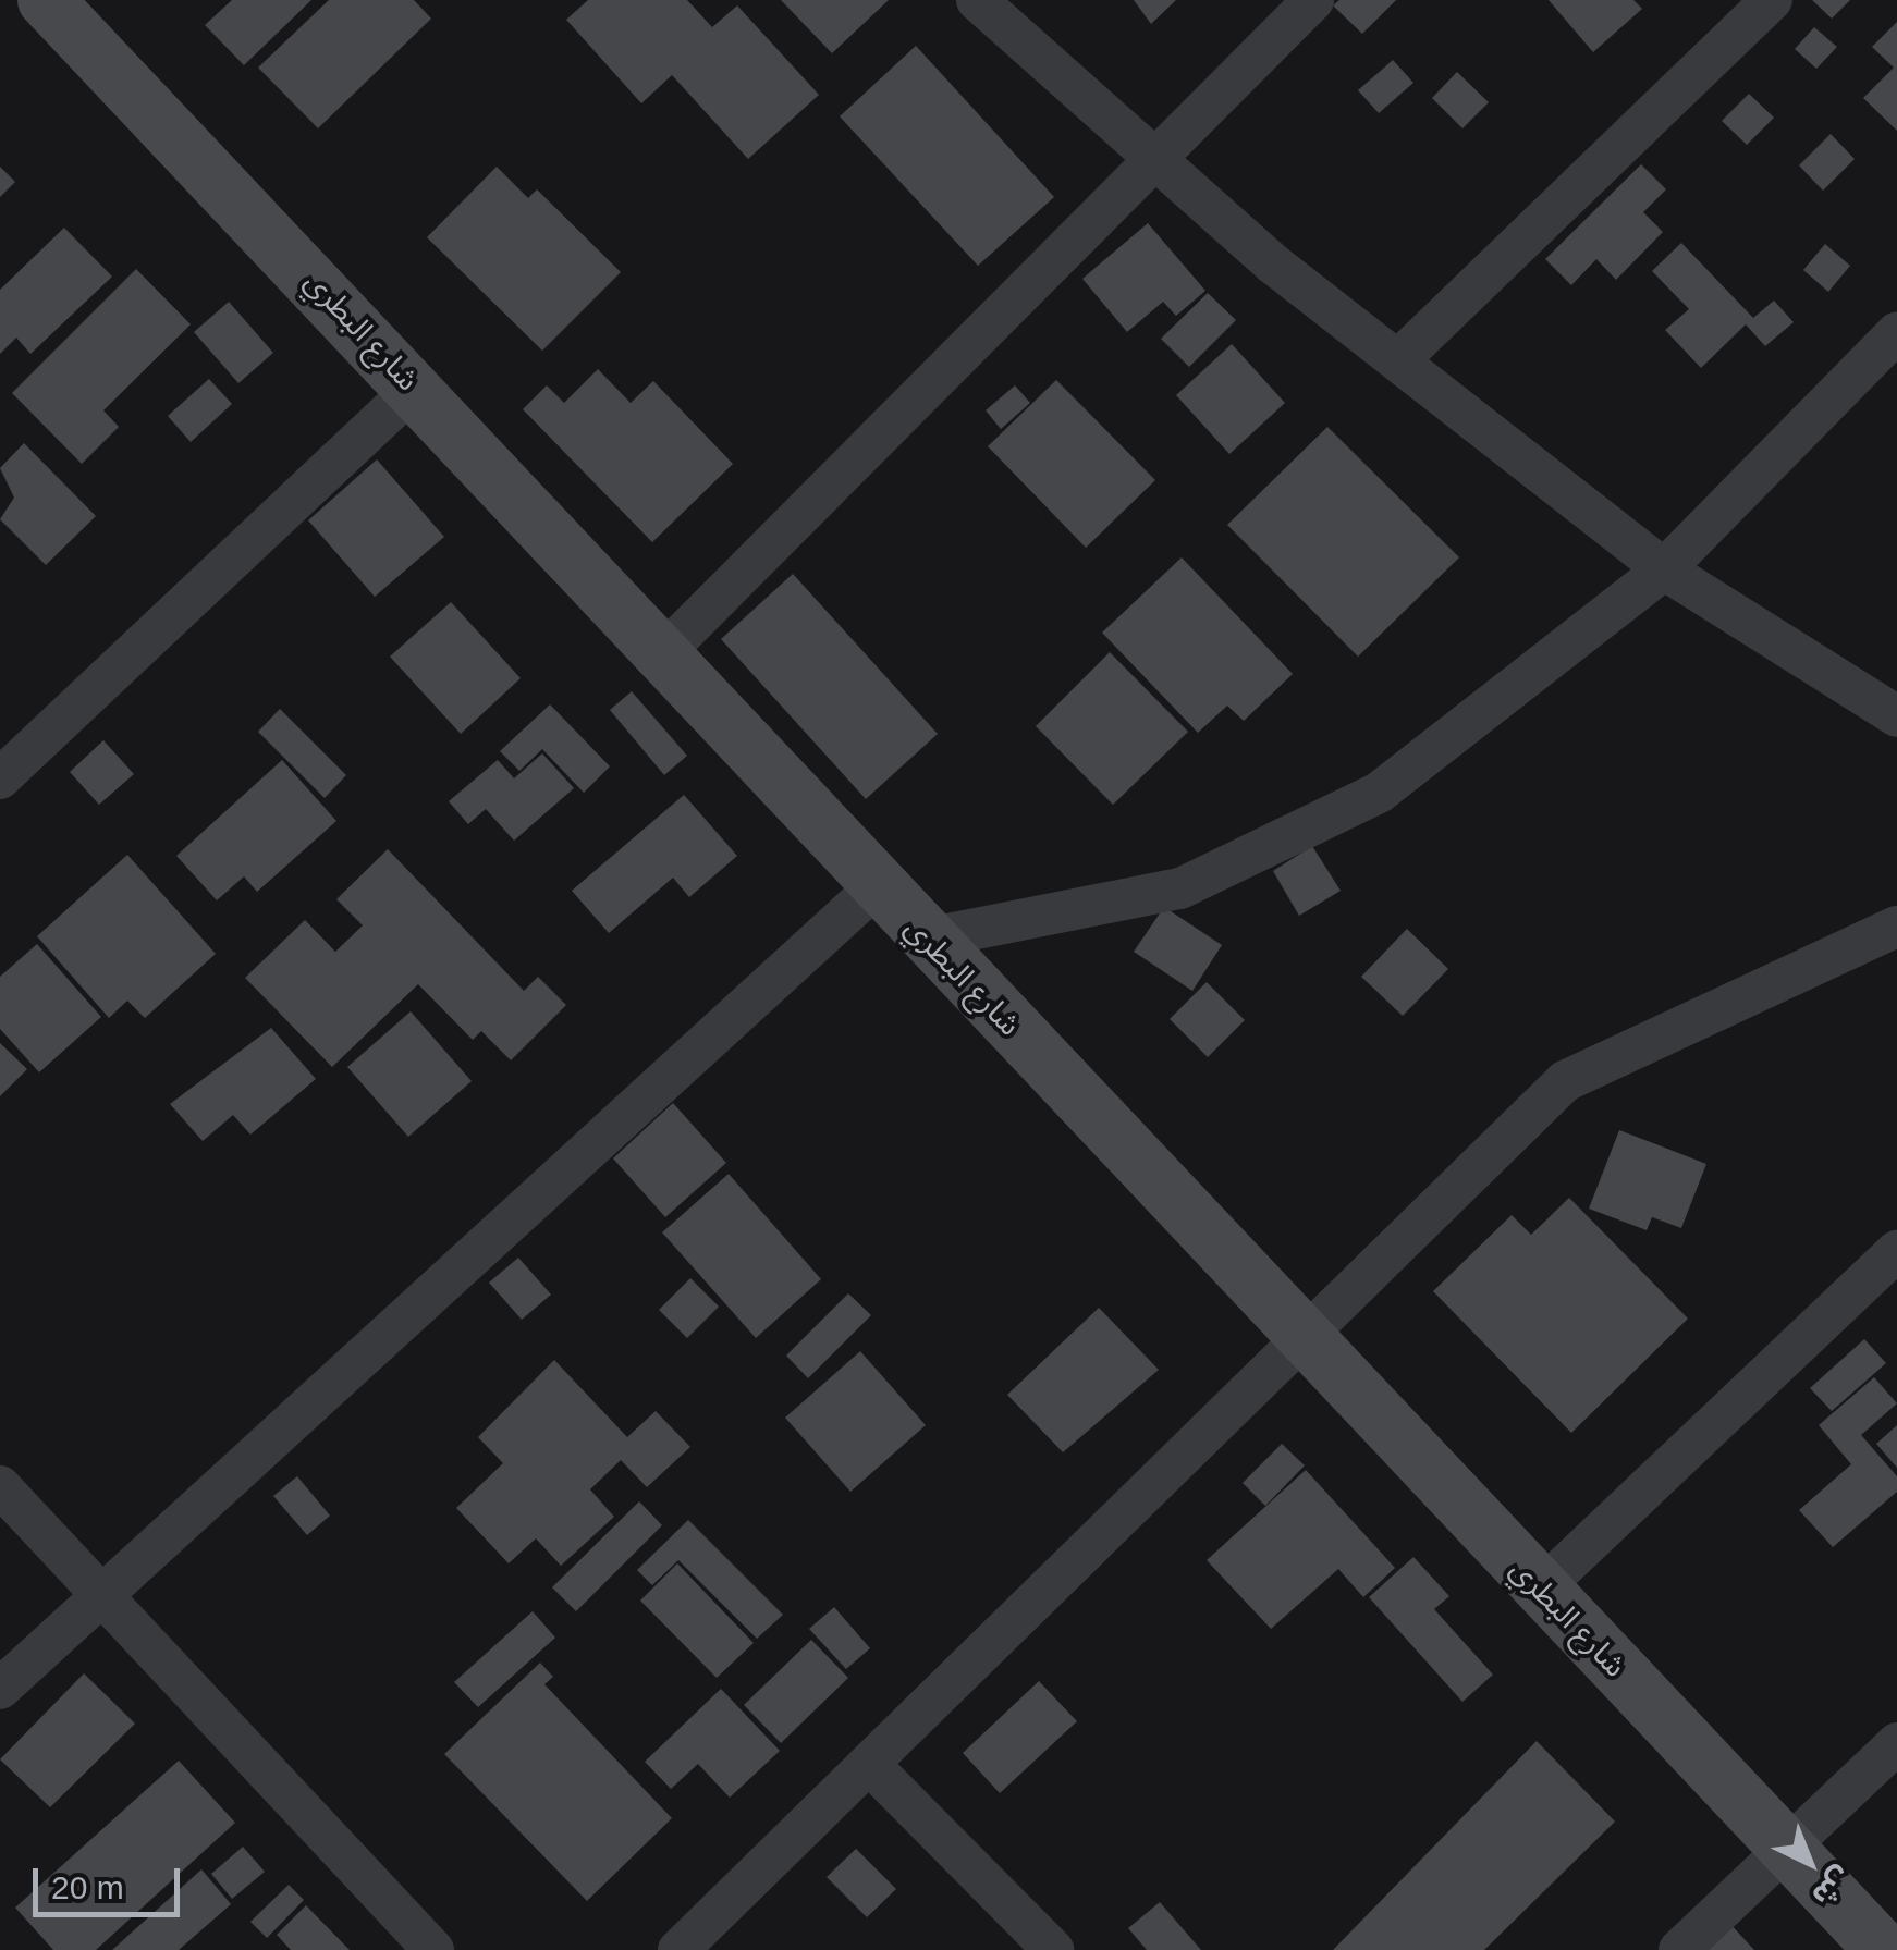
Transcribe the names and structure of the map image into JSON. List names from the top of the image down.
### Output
{
  "streets": {
    "main road": ["شارع البطري"]
  },
  "scale_bar": "20 m",
  "north": "bottom right"
}
